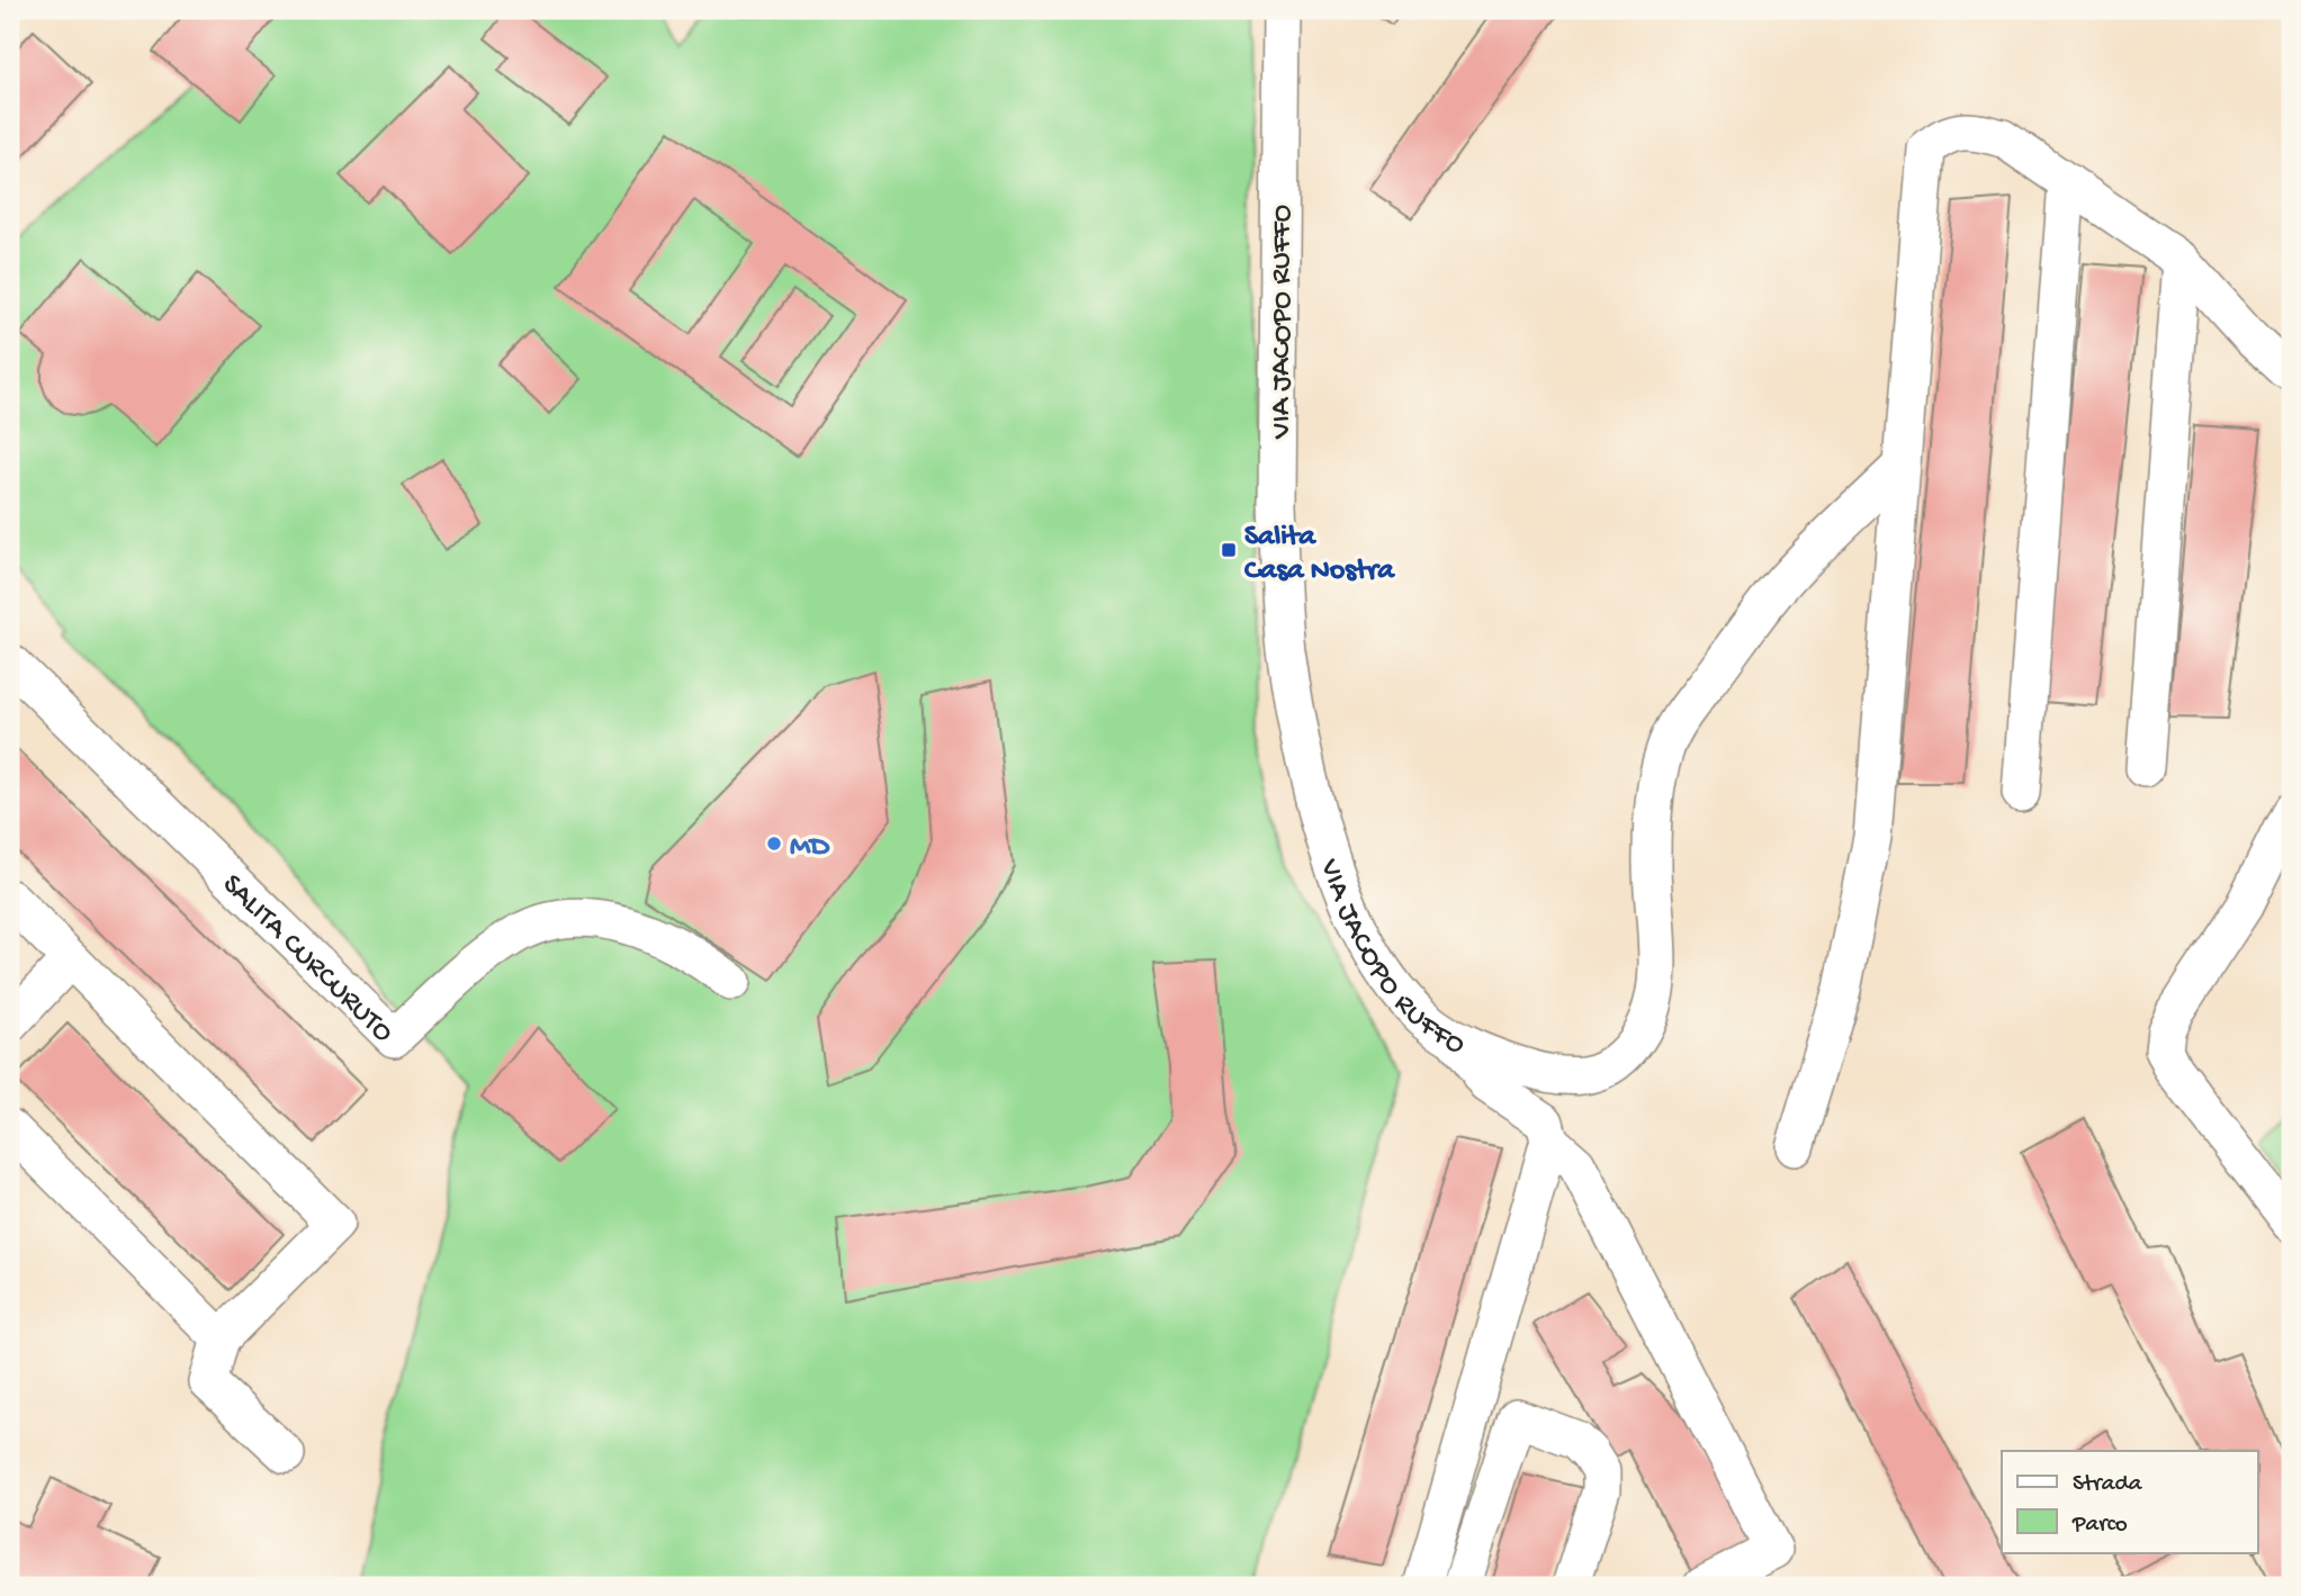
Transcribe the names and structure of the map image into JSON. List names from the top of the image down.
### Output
{
  "streets": {
    "street": ["VIA JACOPO RUFFO", "SALITA CURCURUTO"]
  },
  "places": {
    "transit": ["Salita Casa Nostra"],
    "other": ["MD"]
  },
  "legend": ["Strada", "Parco"]
}
